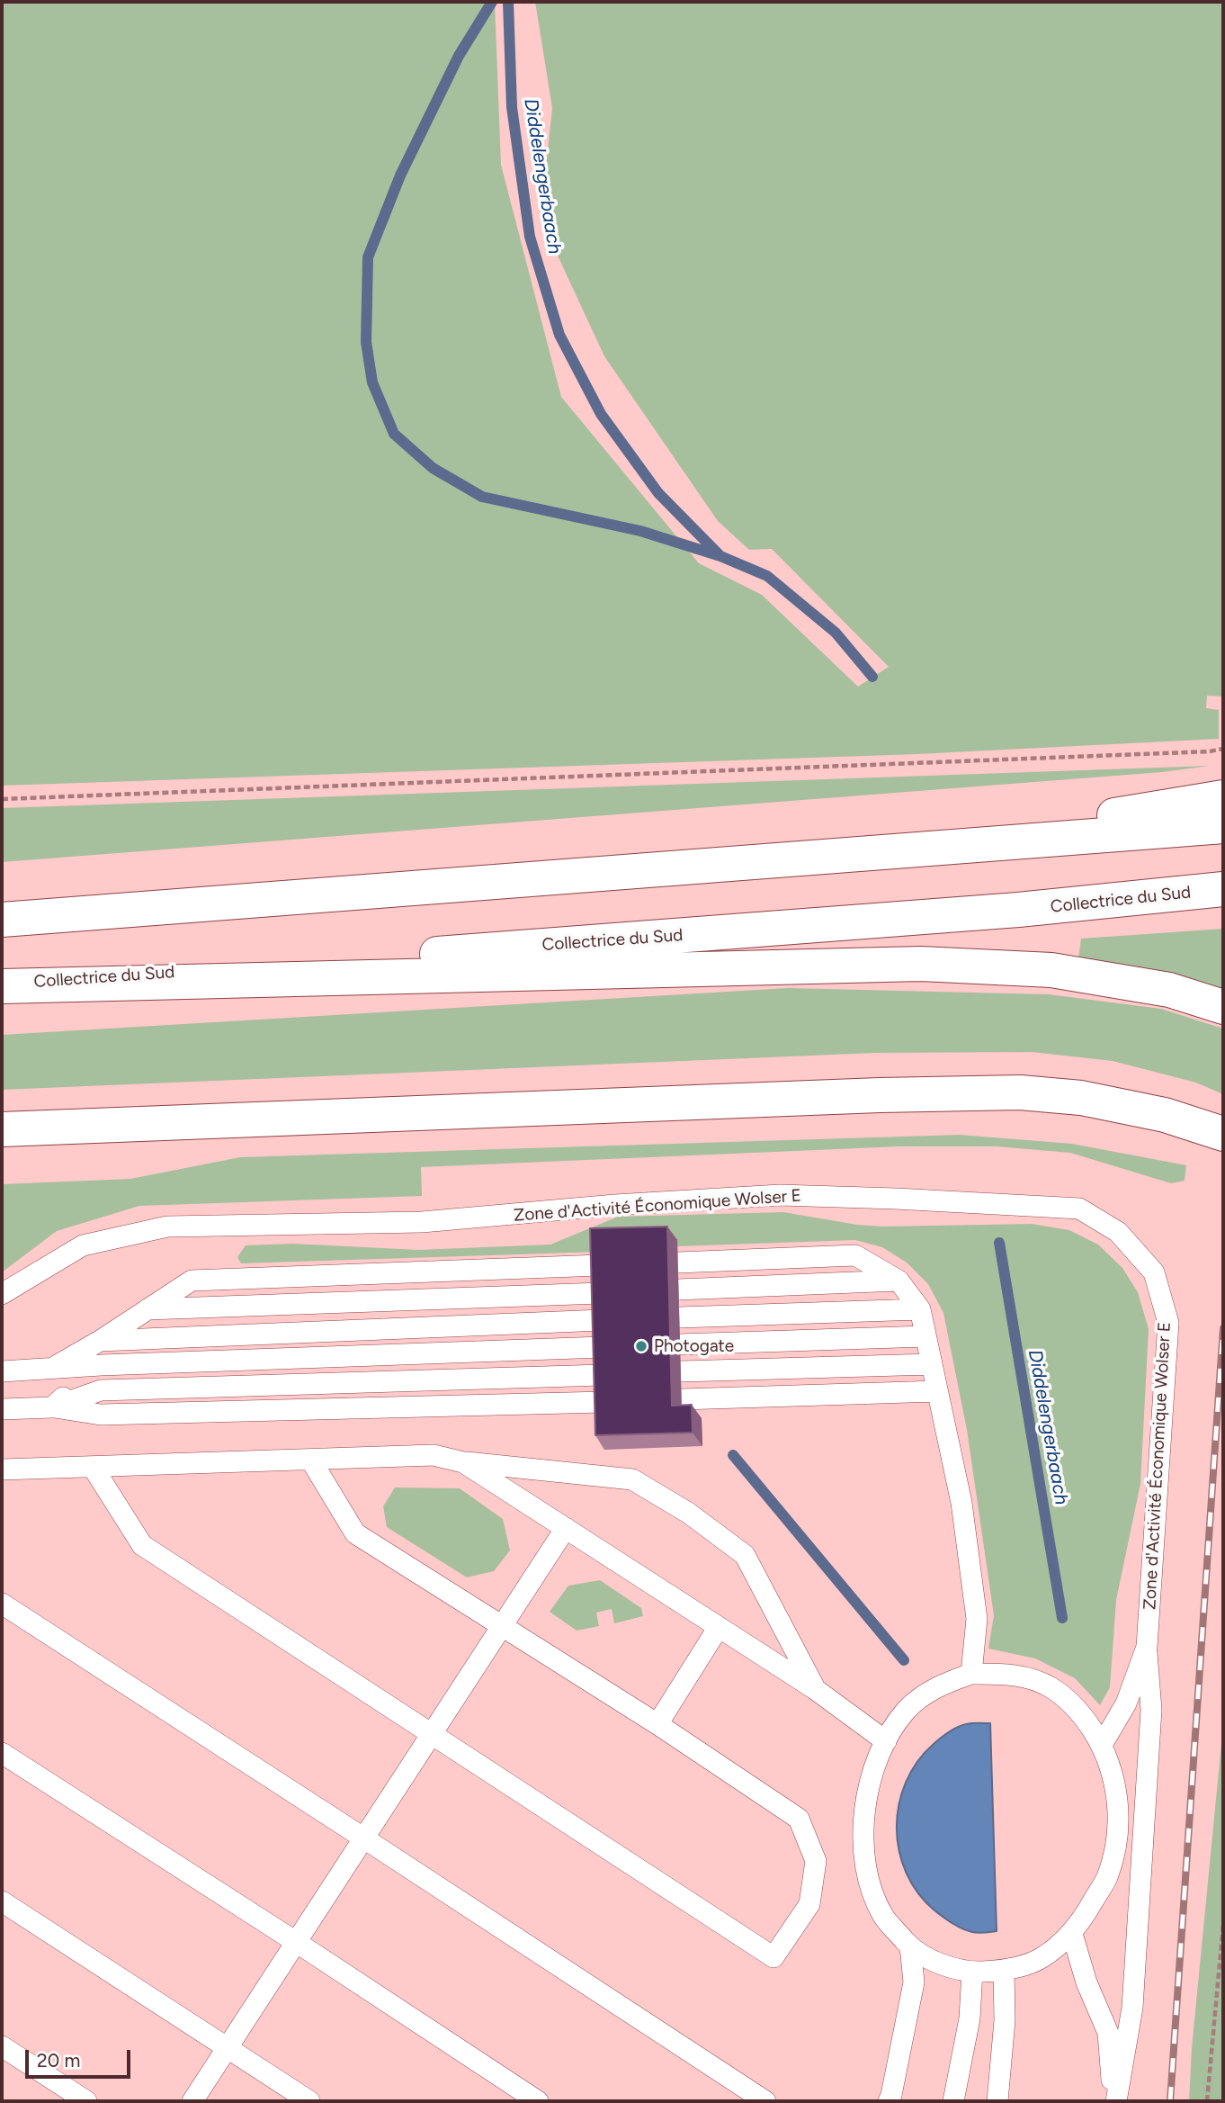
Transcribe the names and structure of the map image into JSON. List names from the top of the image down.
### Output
{
  "streets": {
    "main road": ["Collectrice du Sud"],
    "lane": ["Zone d'Activité Économique Wolser E"]
  },
  "water": ["Diddelengerbaach"],
  "places": ["Photogate"],
  "scale_bar": "20 m"
}
